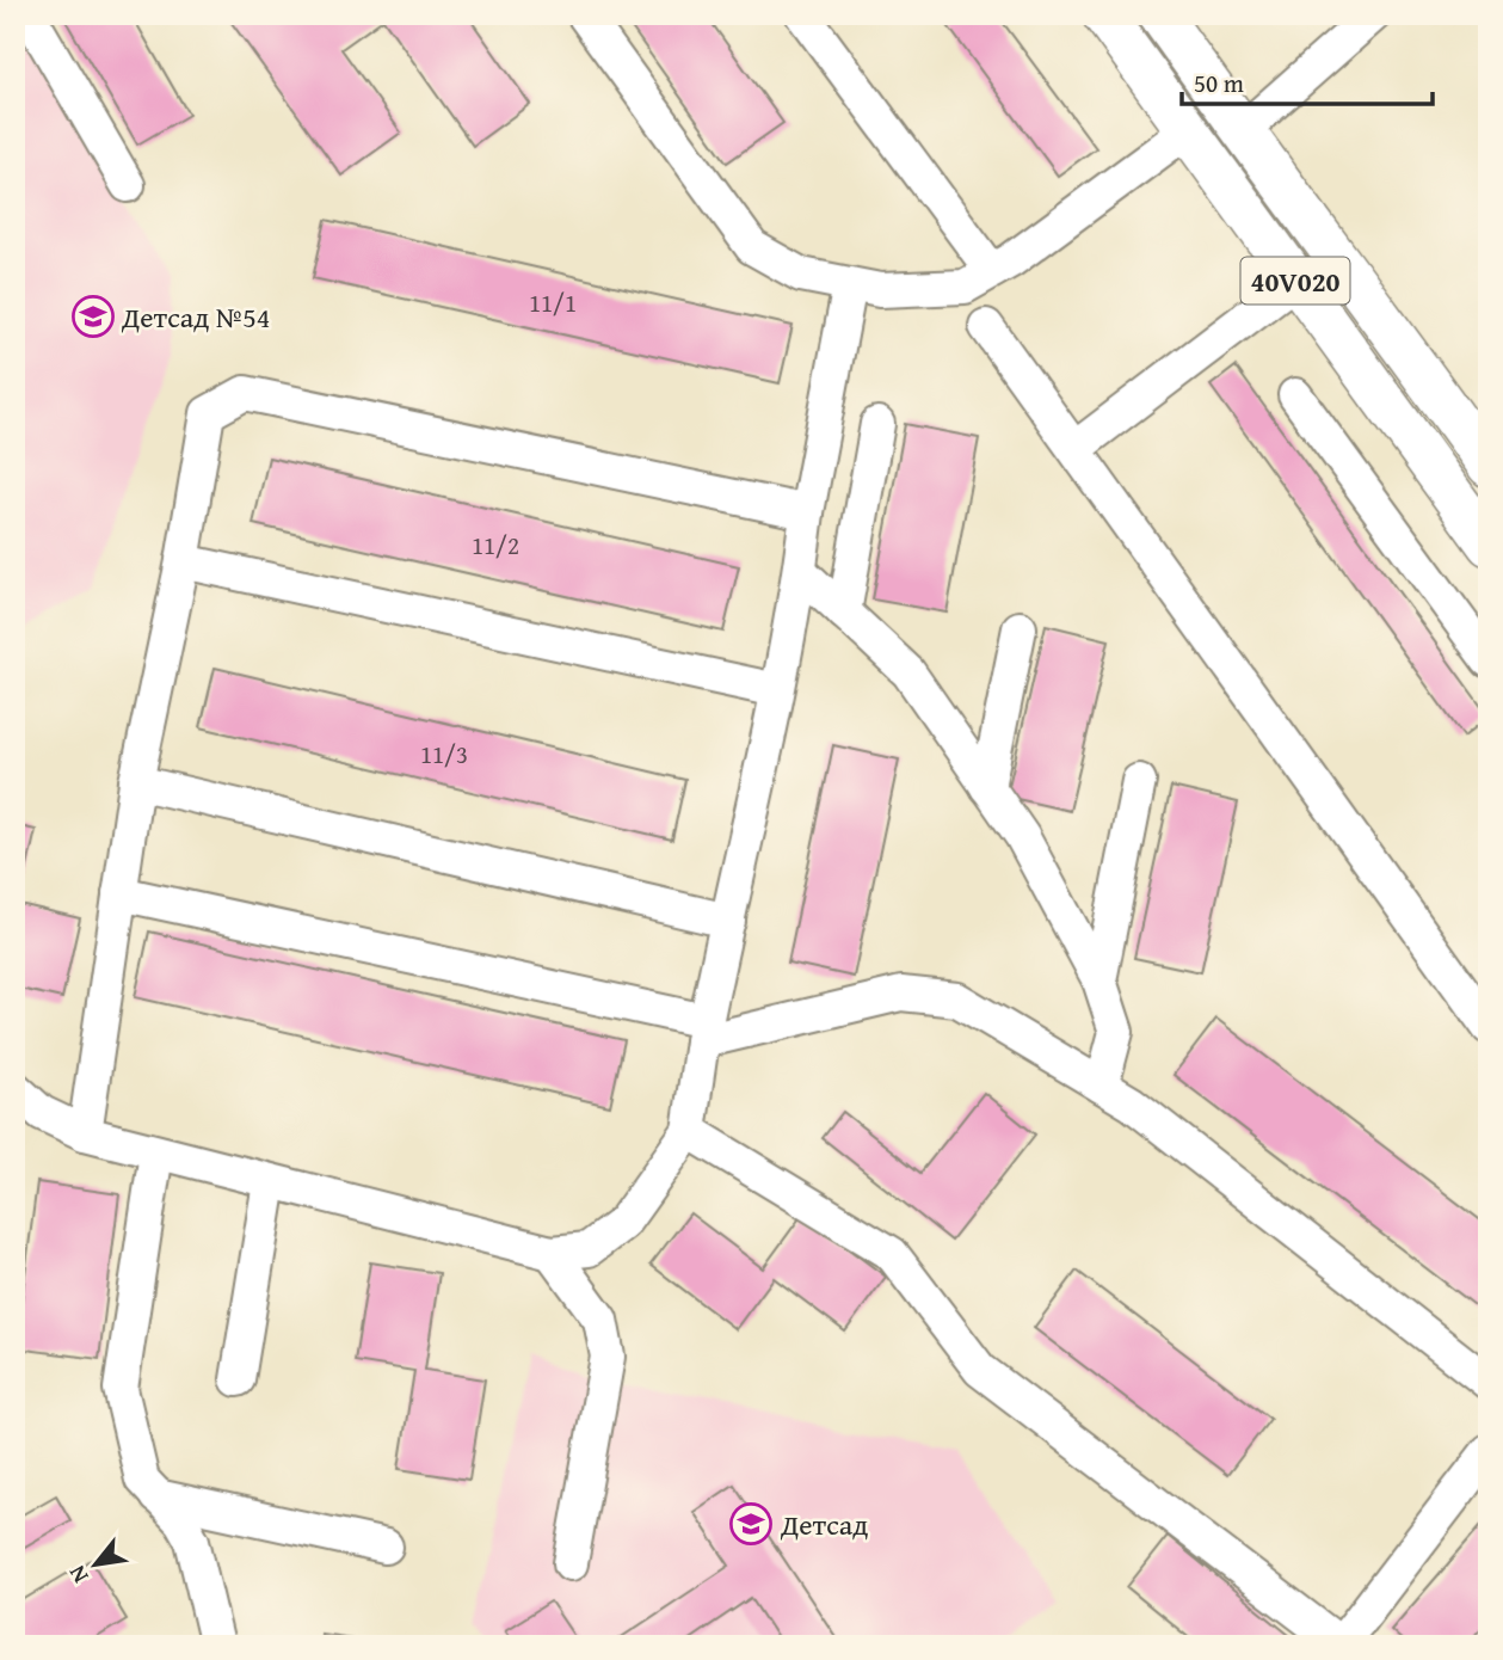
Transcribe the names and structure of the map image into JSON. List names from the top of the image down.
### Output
{
  "streets": {
    "main road": ["40V020"]
  },
  "places": {
    "school or university": ["Детсад №54", "Детсад"]
  },
  "house_numbers": ["11/1", "11/2", "11/3"],
  "scale_bar": "50 m",
  "north": "bottom left"
}
